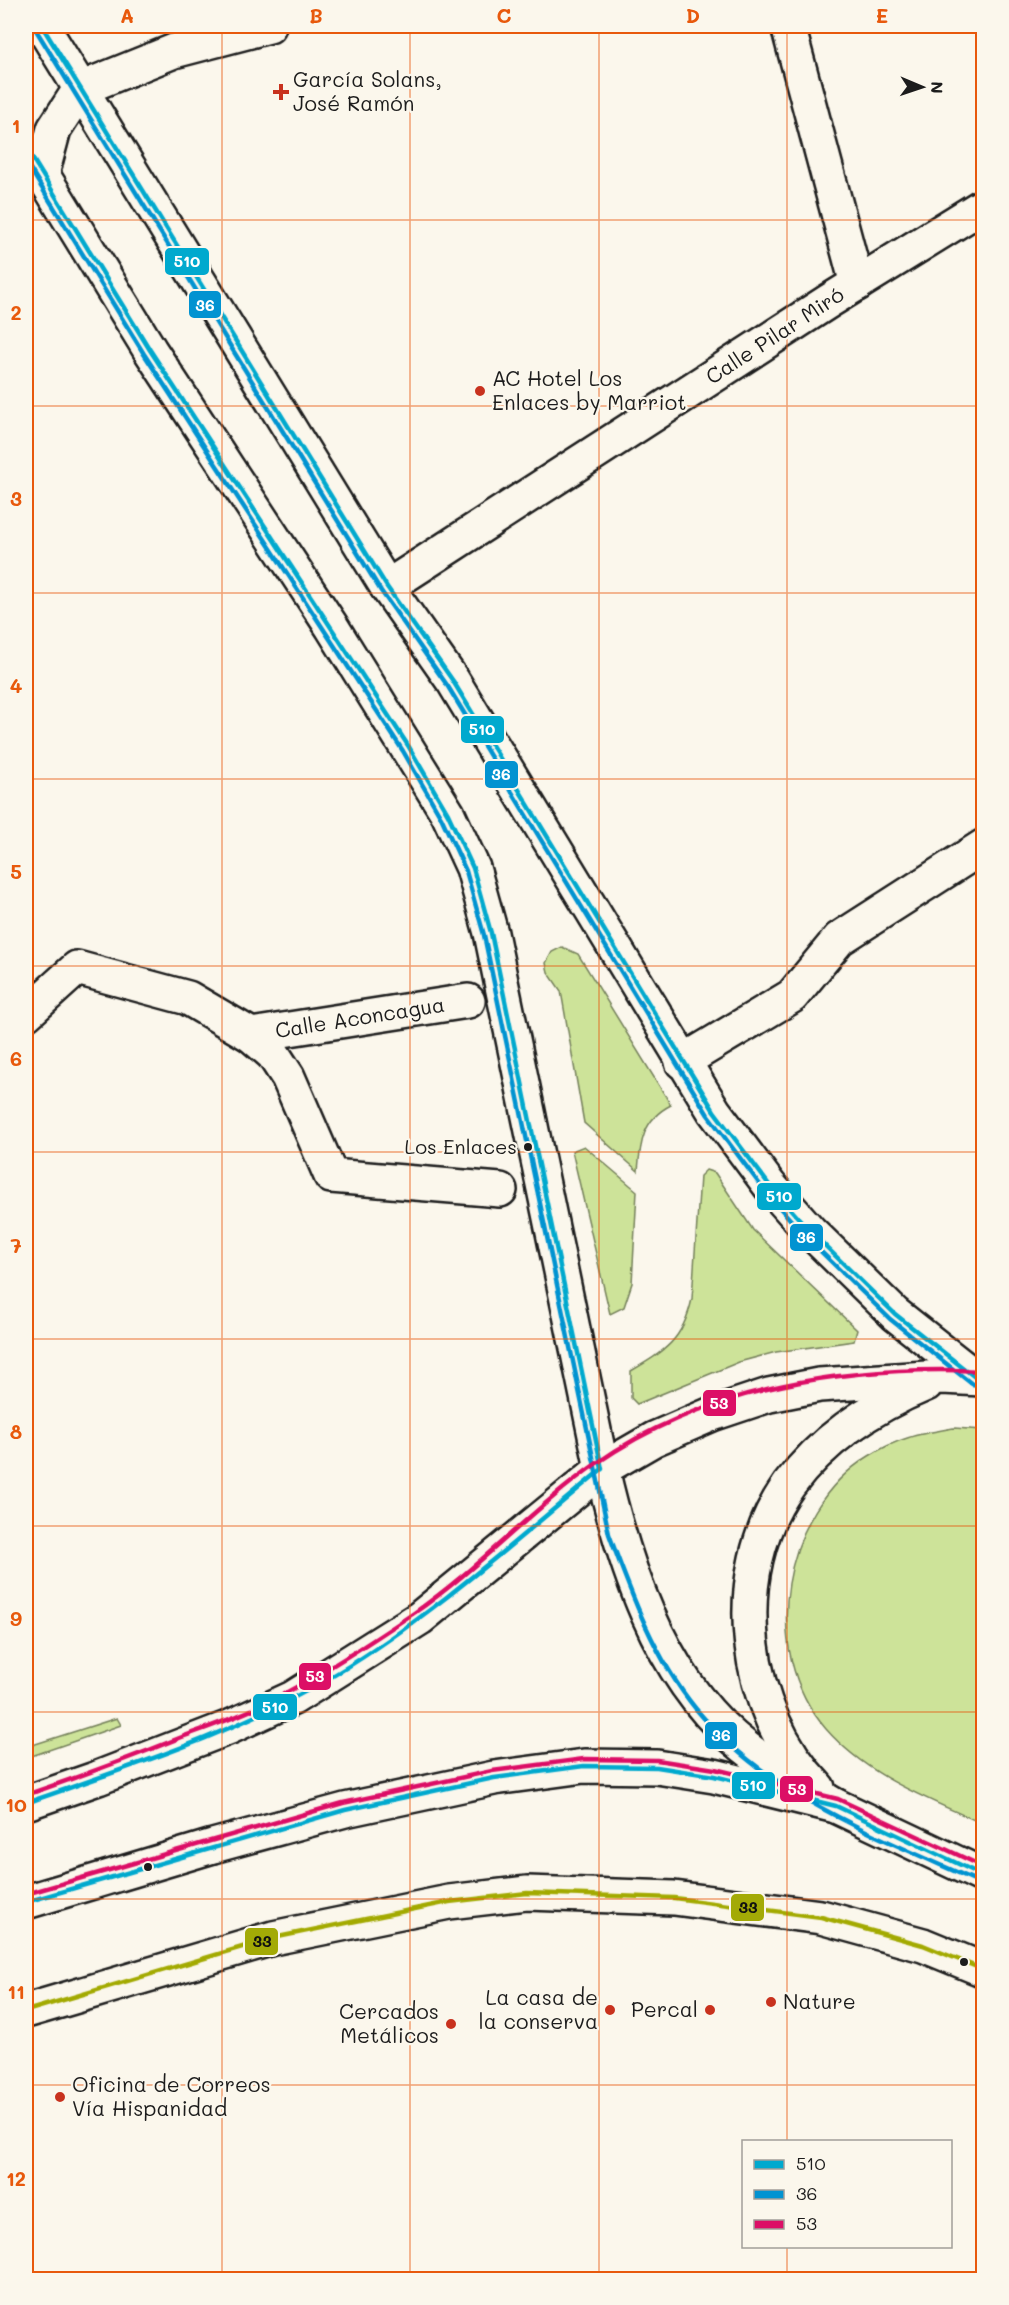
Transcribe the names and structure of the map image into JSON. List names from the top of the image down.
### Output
{
  "streets": {
    "main road": ["Calle Pilar Miró", "Calle Aconcagua"]
  },
  "places": {
    "health": ["García Solans, José Ramón"],
    "other": [
      "AC Hotel Los Enlaces by Marriot",
      "Los Enlaces",
      "Nature",
      "La casa de la conserva",
      "Percal",
      "Cercados Metálicos",
      "Oficina de Correos Vía Hispanidad"
    ]
  },
  "lines": [
    "transit line 510",
    "transit line 36",
    "transit line 53",
    "transit line 33"
  ],
  "legend": ["510", "36", "53"],
  "north": "right",
  "grid": {
    "columns": [
      "A",
      "B",
      "C",
      "D",
      "E"
    ],
    "rows": [
      "1",
      "2",
      "3",
      "4",
      "5",
      "6",
      "7",
      "8",
      "9",
      "10",
      "11",
      "12"
    ]
  }
}
